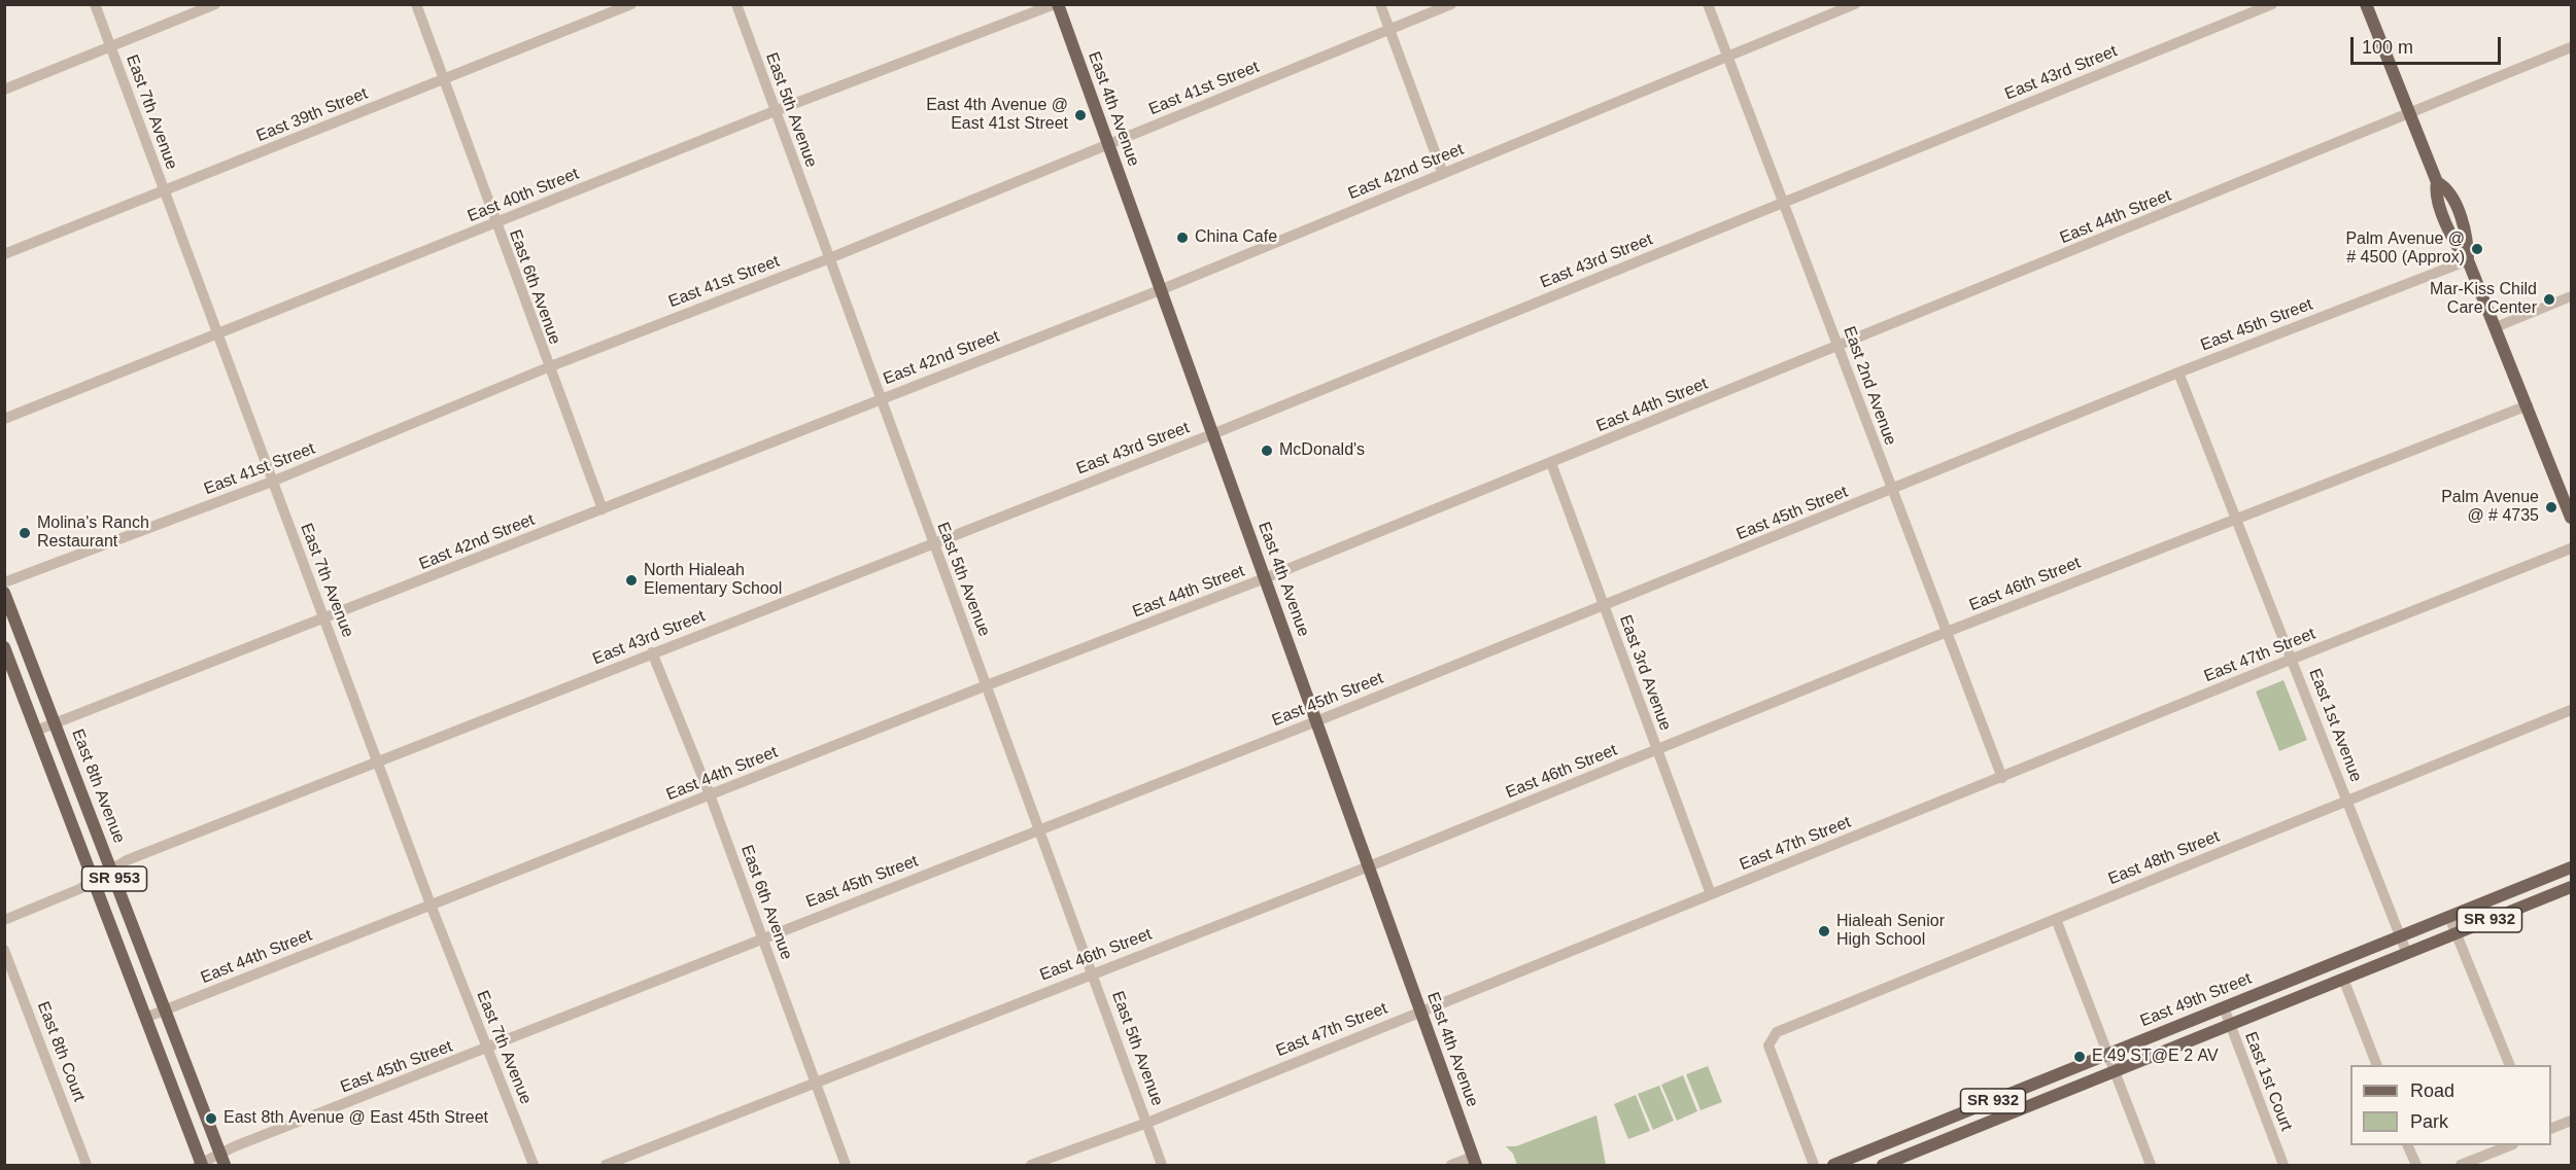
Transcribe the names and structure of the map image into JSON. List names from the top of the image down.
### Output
{
  "streets": {
    "main road": [
      "East 4th Avenue",
      "East 8th Avenue",
      "SR 953",
      "SR 932",
      "East 49th Street"
    ],
    "street": [
      "East 43rd Street",
      "East 41st Street",
      "East 5th Avenue",
      "East 7th Avenue",
      "East 39th Street",
      "East 42nd Street",
      "East 40th Street",
      "East 44th Street",
      "East 6th Avenue",
      "East 45th Street",
      "East 2nd Avenue",
      "East 46th Street",
      "East 47th Street",
      "East 3rd Avenue",
      "East 1st Avenue",
      "East 48th Street",
      "East 8th Court",
      "East 1st Court"
    ]
  },
  "crossings": [
    ["East 43rd Street", "East 4th Avenue"],
    ["East 43rd Street", "East 5th Avenue"],
    ["East 43rd Street", "East 7th Avenue"],
    ["East 43rd Street", "East 6th Avenue"],
    ["East 43rd Street", "East 2nd Avenue"],
    ["East 43rd Street", "East 8th Avenue"],
    ["East 43rd Street", "SR 953"],
    ["East 41st Street", "East 4th Avenue"],
    ["East 41st Street", "East 5th Avenue"],
    ["East 41st Street", "East 7th Avenue"],
    ["East 41st Street", "East 6th Avenue"],
    ["East 4th Avenue", "East 42nd Street"],
    ["East 4th Avenue", "East 40th Street"],
    ["East 4th Avenue", "East 44th Street"],
    ["East 4th Avenue", "East 45th Street"],
    ["East 4th Avenue", "East 46th Street"],
    ["East 4th Avenue", "East 47th Street"],
    ["East 5th Avenue", "East 42nd Street"],
    ["East 5th Avenue", "East 40th Street"],
    ["East 5th Avenue", "East 44th Street"],
    ["East 5th Avenue", "East 45th Street"],
    ["East 5th Avenue", "East 46th Street"],
    ["East 5th Avenue", "East 47th Street"],
    ["East 7th Avenue", "East 39th Street"],
    ["East 7th Avenue", "East 42nd Street"],
    ["East 7th Avenue", "East 40th Street"],
    ["East 7th Avenue", "East 44th Street"],
    ["East 7th Avenue", "East 45th Street"],
    ["East 39th Street", "East 6th Avenue"],
    ["East 42nd Street", "East 6th Avenue"],
    ["East 42nd Street", "East 2nd Avenue"],
    ["East 42nd Street", "East 8th Avenue"],
    ["East 42nd Street", "SR 953"],
    ["East 40th Street", "East 6th Avenue"],
    ["East 44th Street", "East 6th Avenue"],
    ["East 44th Street", "East 2nd Avenue"],
    ["East 44th Street", "East 3rd Avenue"],
    ["East 44th Street", "East 8th Avenue"],
    ["East 44th Street", "SR 953"],
    ["East 6th Avenue", "East 45th Street"],
    ["East 6th Avenue", "East 46th Street"],
    ["East 45th Street", "East 2nd Avenue"],
    ["East 45th Street", "East 3rd Avenue"],
    ["East 45th Street", "East 1st Avenue"],
    ["East 45th Street", "East 8th Avenue"],
    ["East 45th Street", "SR 953"],
    ["East 2nd Avenue", "East 46th Street"],
    ["East 2nd Avenue", "East 47th Street"],
    ["East 46th Street", "East 3rd Avenue"],
    ["East 46th Street", "East 1st Avenue"],
    ["East 47th Street", "East 3rd Avenue"],
    ["East 47th Street", "East 1st Avenue"],
    ["East 1st Avenue", "East 48th Street"],
    ["East 1st Avenue", "SR 932"],
    ["East 1st Avenue", "East 49th Street"],
    ["SR 932", "East 1st Court"],
    ["East 49th Street", "East 1st Court"]
  ],
  "places": [
    "East 4th Avenue @ East 41st Street",
    "China Cafe",
    "Palm Avenue @ # 4500 (Approx)",
    "Mar-Kiss Child Care Center",
    "McDonald's",
    "Palm Avenue @ # 4735",
    "Molina's Ranch Restaurant",
    "North Hialeah Elementary School",
    "Hialeah Senior High School",
    "E 49 ST@E 2 AV",
    "East 8th Avenue @ East 45th Street"
  ],
  "legend": ["Road", "Park"],
  "scale_bar": "100 m"
}
